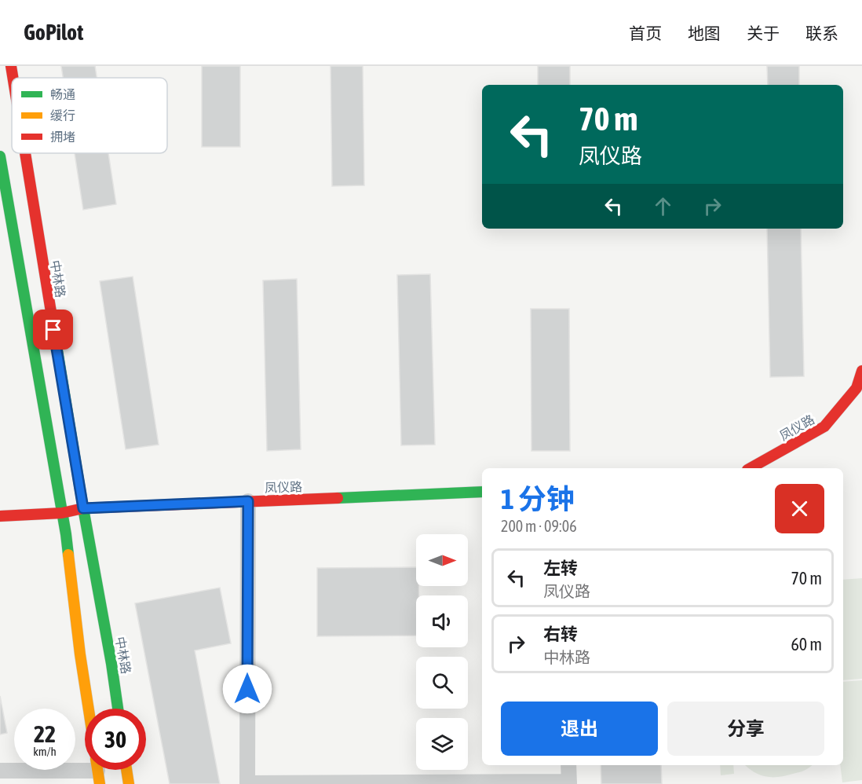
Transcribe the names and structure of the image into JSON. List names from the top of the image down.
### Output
{
  "streets": {
    "main road": ["中林路", "凤仪路"]
  },
  "crossings": [
    ["中林路", "凤仪路"]
  ],
  "legend": ["畅通", "缓行", "拥堵"],
  "north": "right",
  "page": {
    "header": "GoPilot",
    "nav": [
      "首页",
      "地图",
      "关于",
      "联系"
    ],
    "turn": ["70 m", "凤仪路"],
    "heading": ["1 分钟", "200 m · 09:06"],
    "list": [
      {
        "name": "左转",
        "note": "凤仪路",
        "value": "70 m"
      },
      {
        "name": "右转",
        "note": "中林路",
        "value": "60 m"
      }
    ],
    "buttons": ["退出", "分享"],
    "speed": "22 km/h",
    "limit": "30"
  }
}
